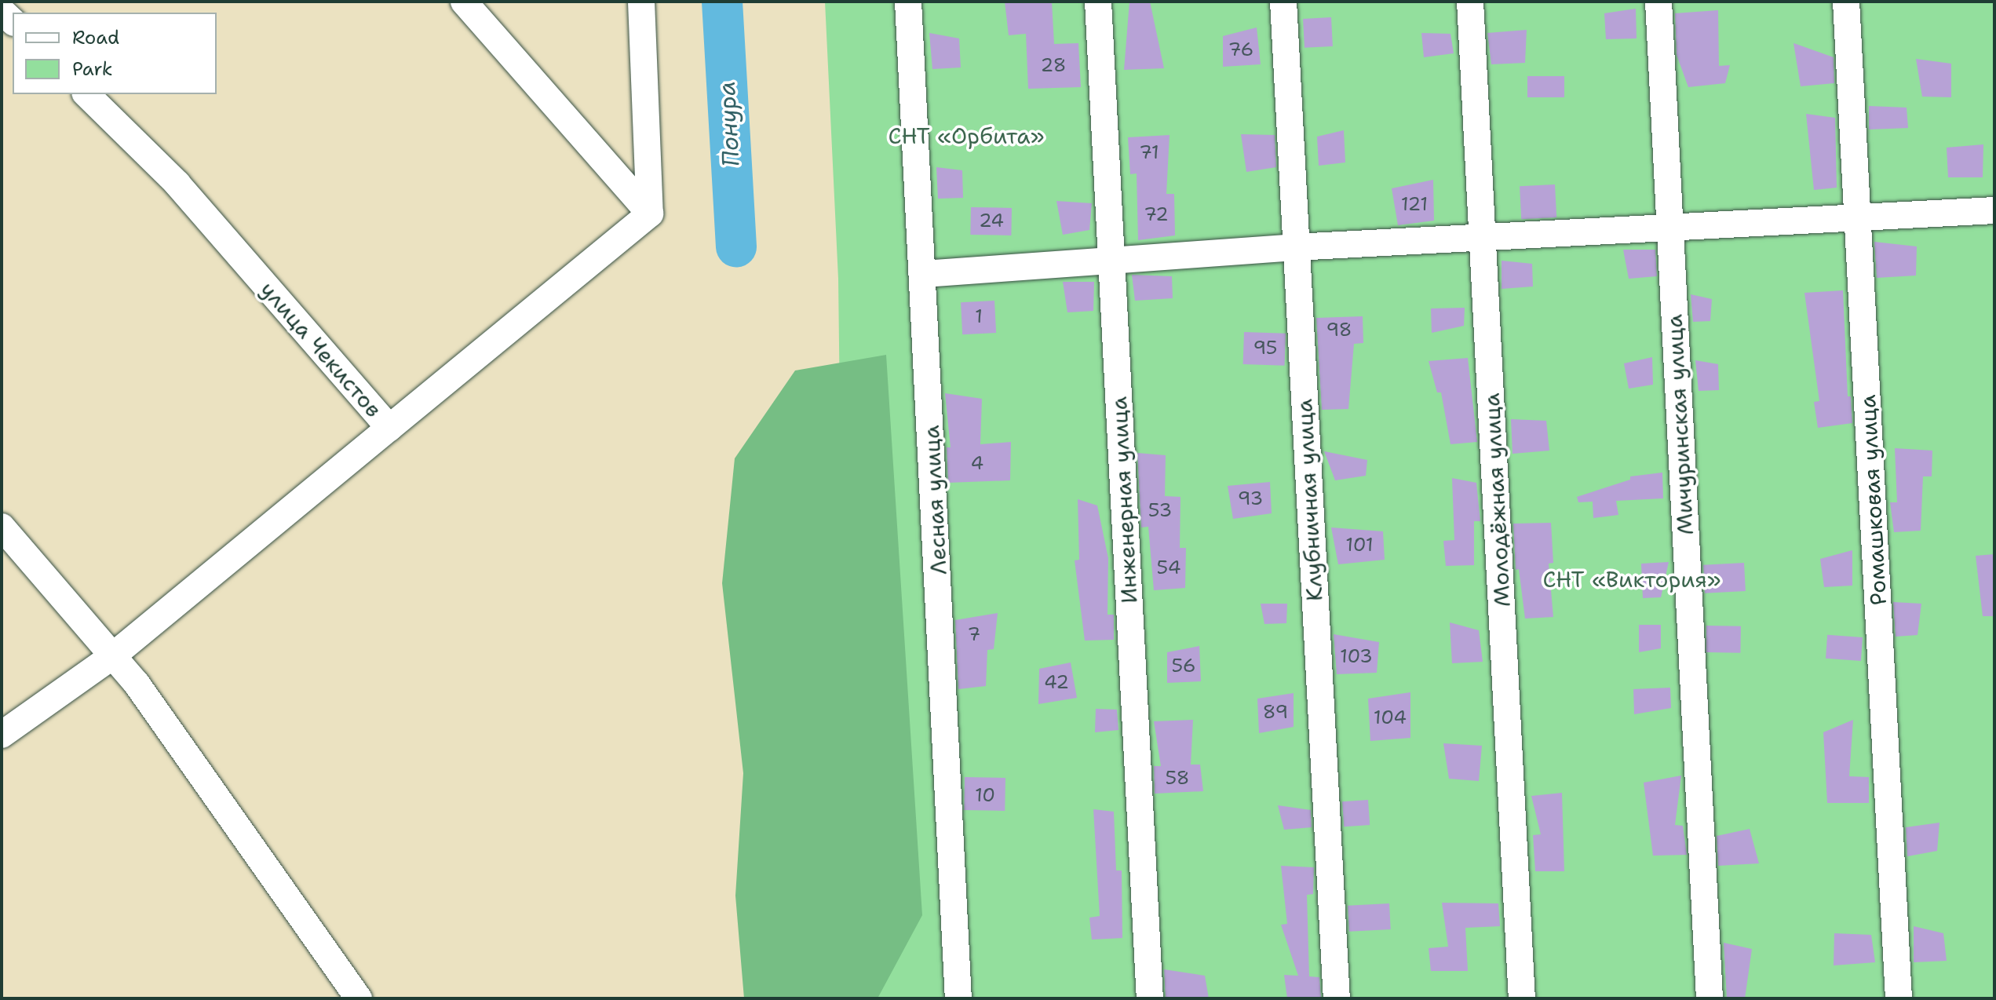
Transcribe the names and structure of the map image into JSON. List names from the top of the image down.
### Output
{
  "streets": {
    "street": [
      "улица Чекистов",
      "Мичуринская улица",
      "Лесная улица",
      "Инженерная улица",
      "Клубничная улица",
      "Молодёжная улица",
      "Ромашковая улица"
    ]
  },
  "water": ["Понура"],
  "parks": ["СНТ «Орбита»", "СНТ «Виктория»"],
  "house_numbers": [
    "76",
    "28",
    "71",
    "121",
    "72",
    "24",
    "1",
    "98",
    "95",
    "4",
    "93",
    "53",
    "101",
    "54",
    "7",
    "103",
    "56",
    "42",
    "89",
    "104",
    "58",
    "10"
  ],
  "legend": ["Road", "Park"]
}
